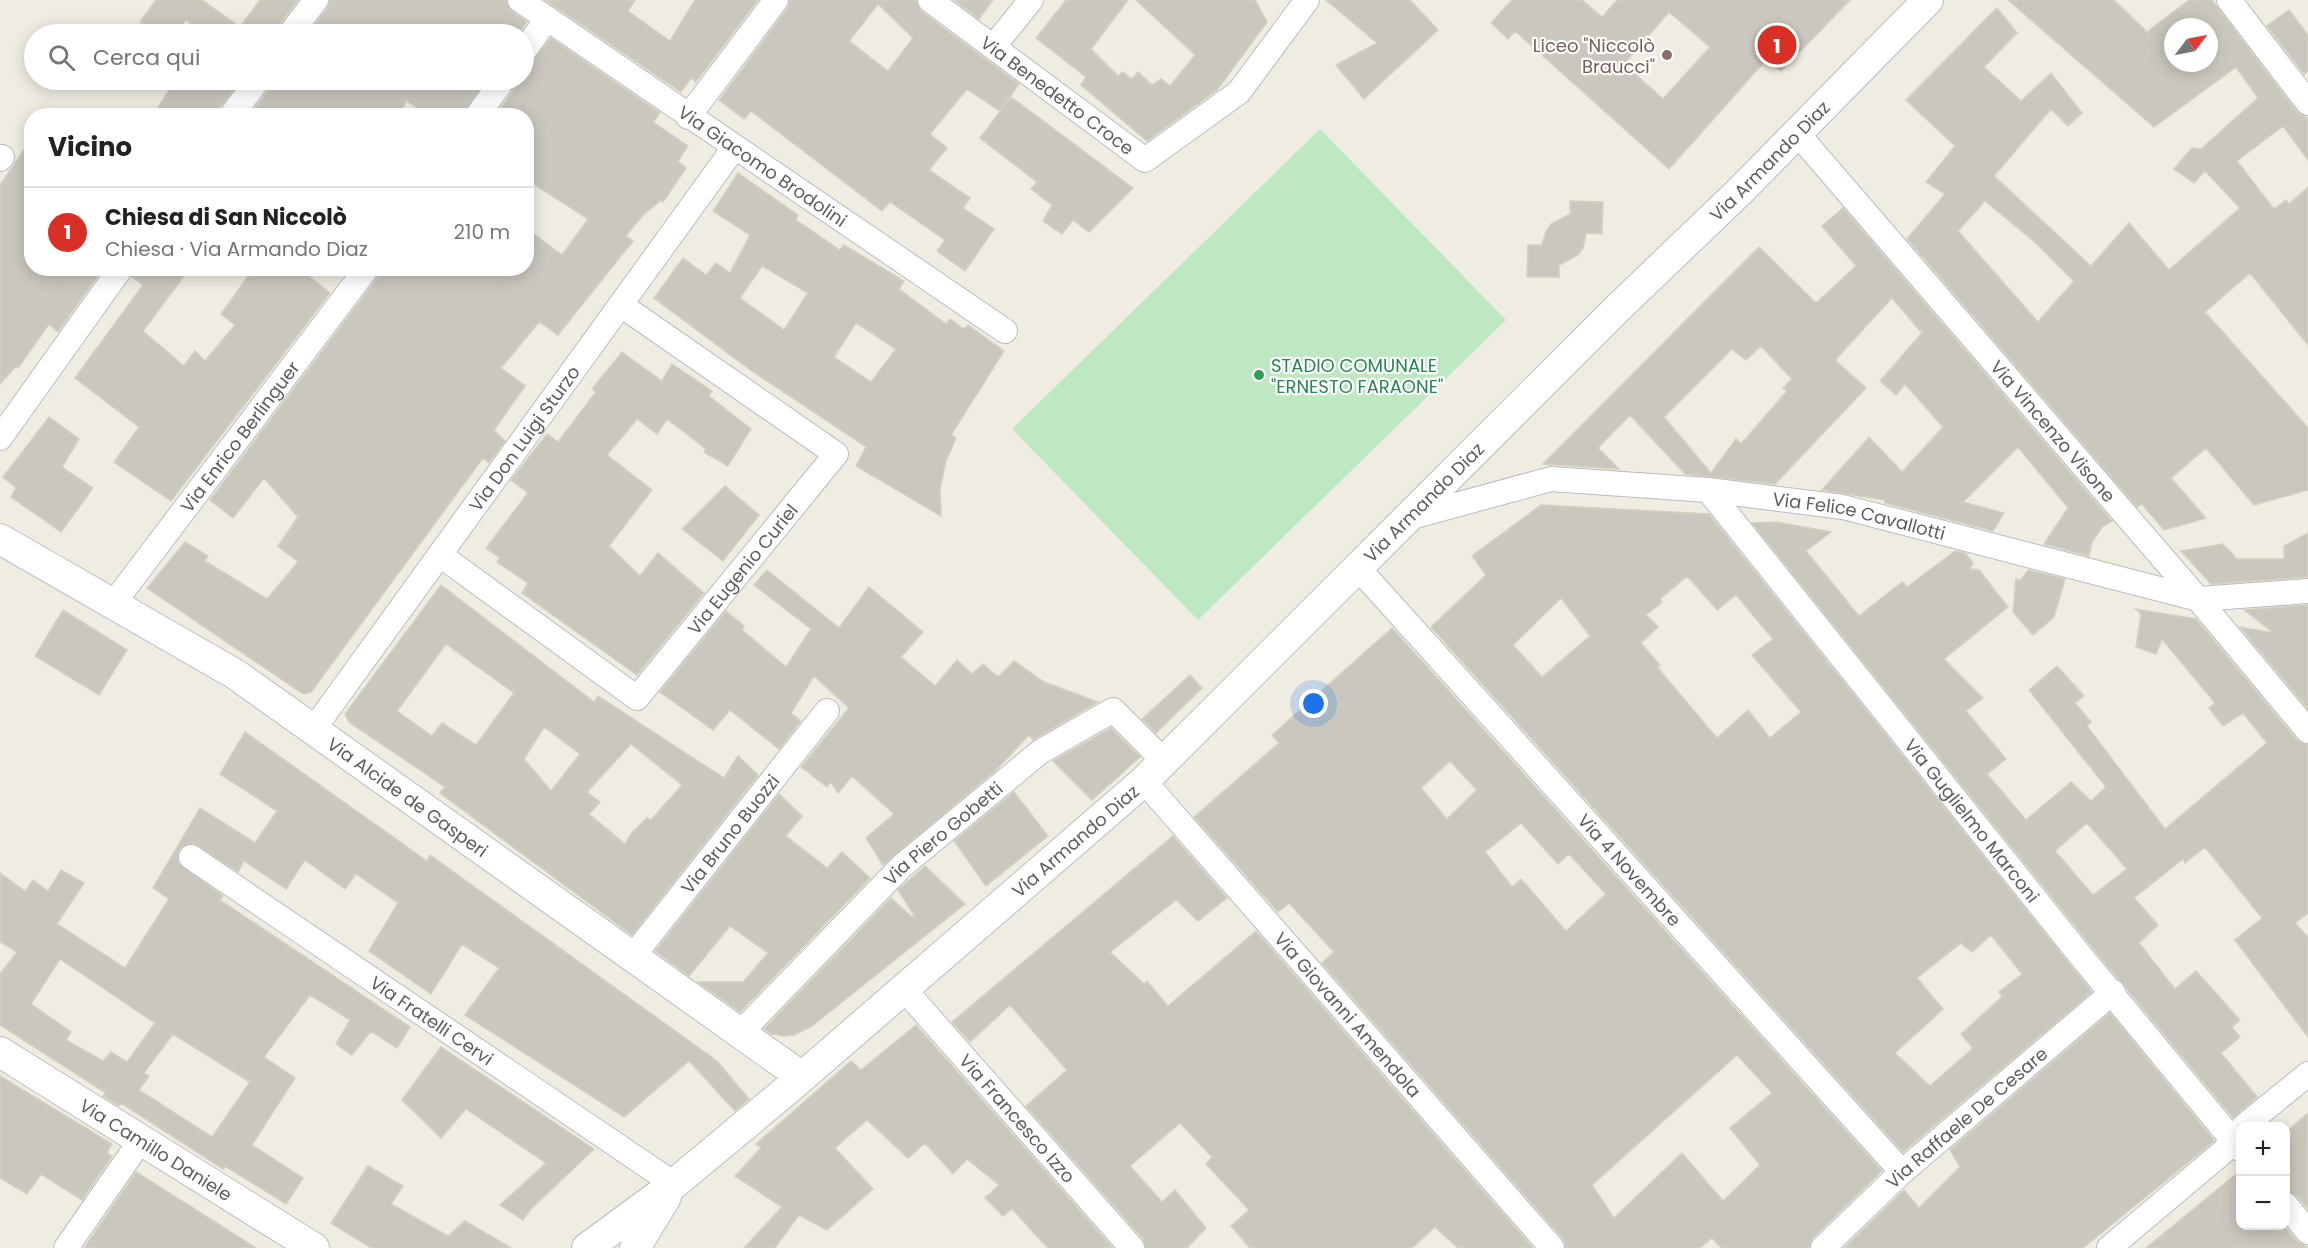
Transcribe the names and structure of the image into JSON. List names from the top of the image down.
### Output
{
  "streets": {
    "street": [
      "Via Benedetto Croce",
      "Via Armando Diaz",
      "Via Giacomo Brodolini",
      "Via Vincenzo Visone",
      "Via Enrico Berlinguer",
      "Via Don Luigi Sturzo",
      "Via Felice Cavallotti",
      "Via Eugenio Curiel",
      "Via Alcide de Gasperi",
      "Via Guglielmo Marconi",
      "Via Bruno Buozzi",
      "Via Piero Gobetti",
      "Via 4 Novembre",
      "Via Giovanni Amendola",
      "Via Fratelli Cervi",
      "Via Francesco Izzo",
      "Via Raffaele De Cesare",
      "Via Camillo Daniele"
    ]
  },
  "crossings": [
    ["Via Armando Diaz", "Via Vincenzo Visone"],
    ["Via Armando Diaz", "Via Felice Cavallotti"],
    ["Via Armando Diaz", "Via Alcide de Gasperi"],
    ["Via Armando Diaz", "Via Piero Gobetti"],
    ["Via Armando Diaz", "Via 4 Novembre"],
    ["Via Armando Diaz", "Via Giovanni Amendola"],
    ["Via Armando Diaz", "Via Fratelli Cervi"],
    ["Via Armando Diaz", "Via Francesco Izzo"],
    ["Via Giacomo Brodolini", "Via Don Luigi Sturzo"],
    ["Via Vincenzo Visone", "Via Felice Cavallotti"],
    ["Via Enrico Berlinguer", "Via Alcide de Gasperi"],
    ["Via Don Luigi Sturzo", "Via Eugenio Curiel"],
    ["Via Don Luigi Sturzo", "Via Alcide de Gasperi"],
    ["Via Felice Cavallotti", "Via Guglielmo Marconi"],
    ["Via Alcide de Gasperi", "Via Bruno Buozzi"],
    ["Via Alcide de Gasperi", "Via Piero Gobetti"],
    ["Via Guglielmo Marconi", "Via Raffaele De Cesare"],
    ["Via Piero Gobetti", "Via Giovanni Amendola"],
    ["Via 4 Novembre", "Via Raffaele De Cesare"]
  ],
  "places": ["Liceo \"Niccolò Braucci\"", "STADIO COMUNALE \"ERNESTO FARAONE\""],
  "north": "top right",
  "page": {
    "pins": "1",
    "search": "Cerca qui",
    "heading": "Vicino",
    "list": [
      {
        "mark": "1",
        "name": "Chiesa di San Niccolò",
        "note": "Chiesa · Via Armando Diaz",
        "value": "210 m"
      }
    ],
    "map_buttons": ["+", "−"]
  }
}
